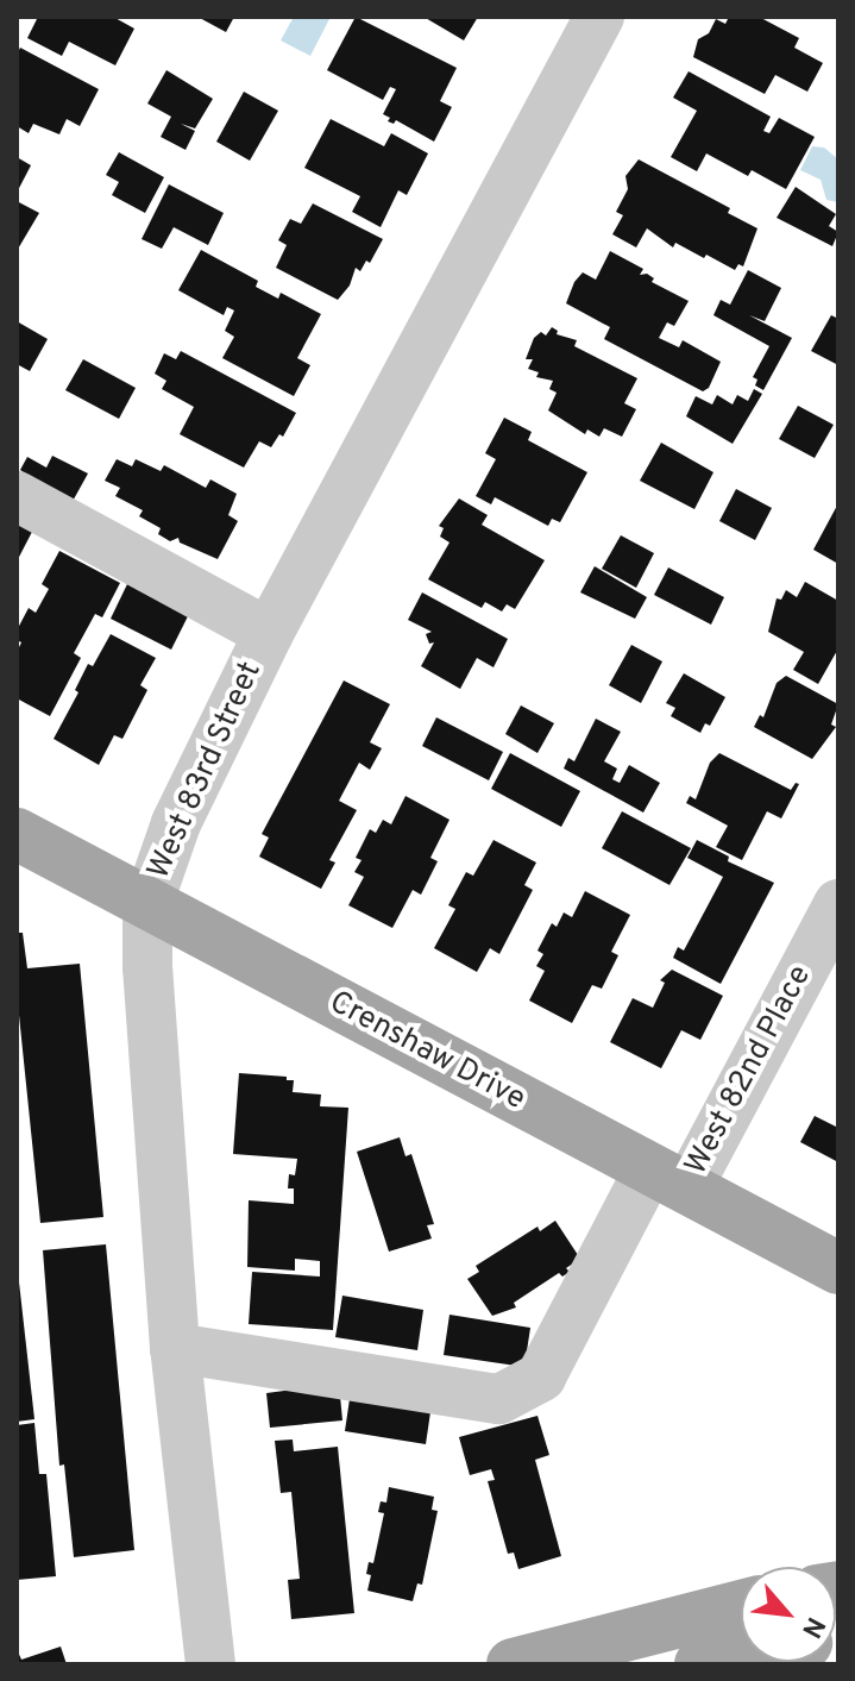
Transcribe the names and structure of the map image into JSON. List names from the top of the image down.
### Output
{
  "streets": {
    "main road": ["Crenshaw Drive"],
    "street": ["West 83rd Street", "West 82nd Place"]
  },
  "crossings": [
    ["West 83rd Street", "Crenshaw Drive"],
    ["West 83rd Street", "West 82nd Place"],
    ["Crenshaw Drive", "West 82nd Place"]
  ],
  "north": "bottom right"
}
